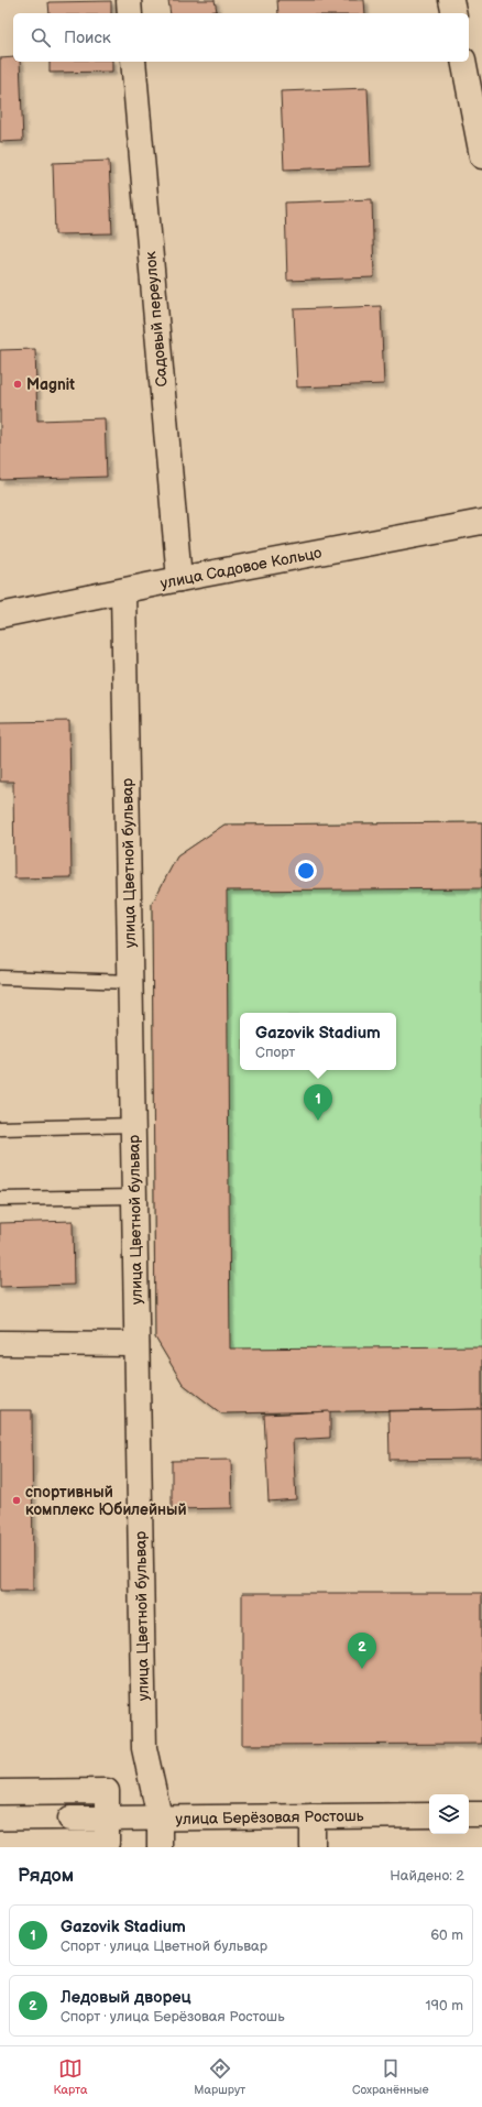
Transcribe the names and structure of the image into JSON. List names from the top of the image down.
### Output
{
  "streets": {
    "street": [
      "Садовый переулок",
      "улица Садовое Кольцо",
      "улица Цветной бульвар",
      "улица Берёзовая Ростошь"
    ]
  },
  "crossings": [
    ["Садовый переулок", "улица Садовое Кольцо"],
    ["улица Садовое Кольцо", "улица Цветной бульвар"],
    ["улица Цветной бульвар", "улица Берёзовая Ростошь"]
  ],
  "places": ["Magnit", "спортивный комплекс Юбилейный"],
  "page": {
    "search": "Поиск",
    "popup": ["Gazovik Stadium", "Спорт"],
    "pins": ["1", "2"],
    "heading": ["Рядом", "Найдено: 2"],
    "list": [
      {
        "mark": "1",
        "name": "Gazovik Stadium",
        "note": "Спорт · улица Цветной бульвар",
        "value": "60 m"
      },
      {
        "mark": "2",
        "name": "Ледовый дворец",
        "note": "Спорт · улица Берёзовая Ростошь",
        "value": "190 m"
      }
    ],
    "nav": ["Карта", "Маршрут", "Сохранённые"]
  }
}
